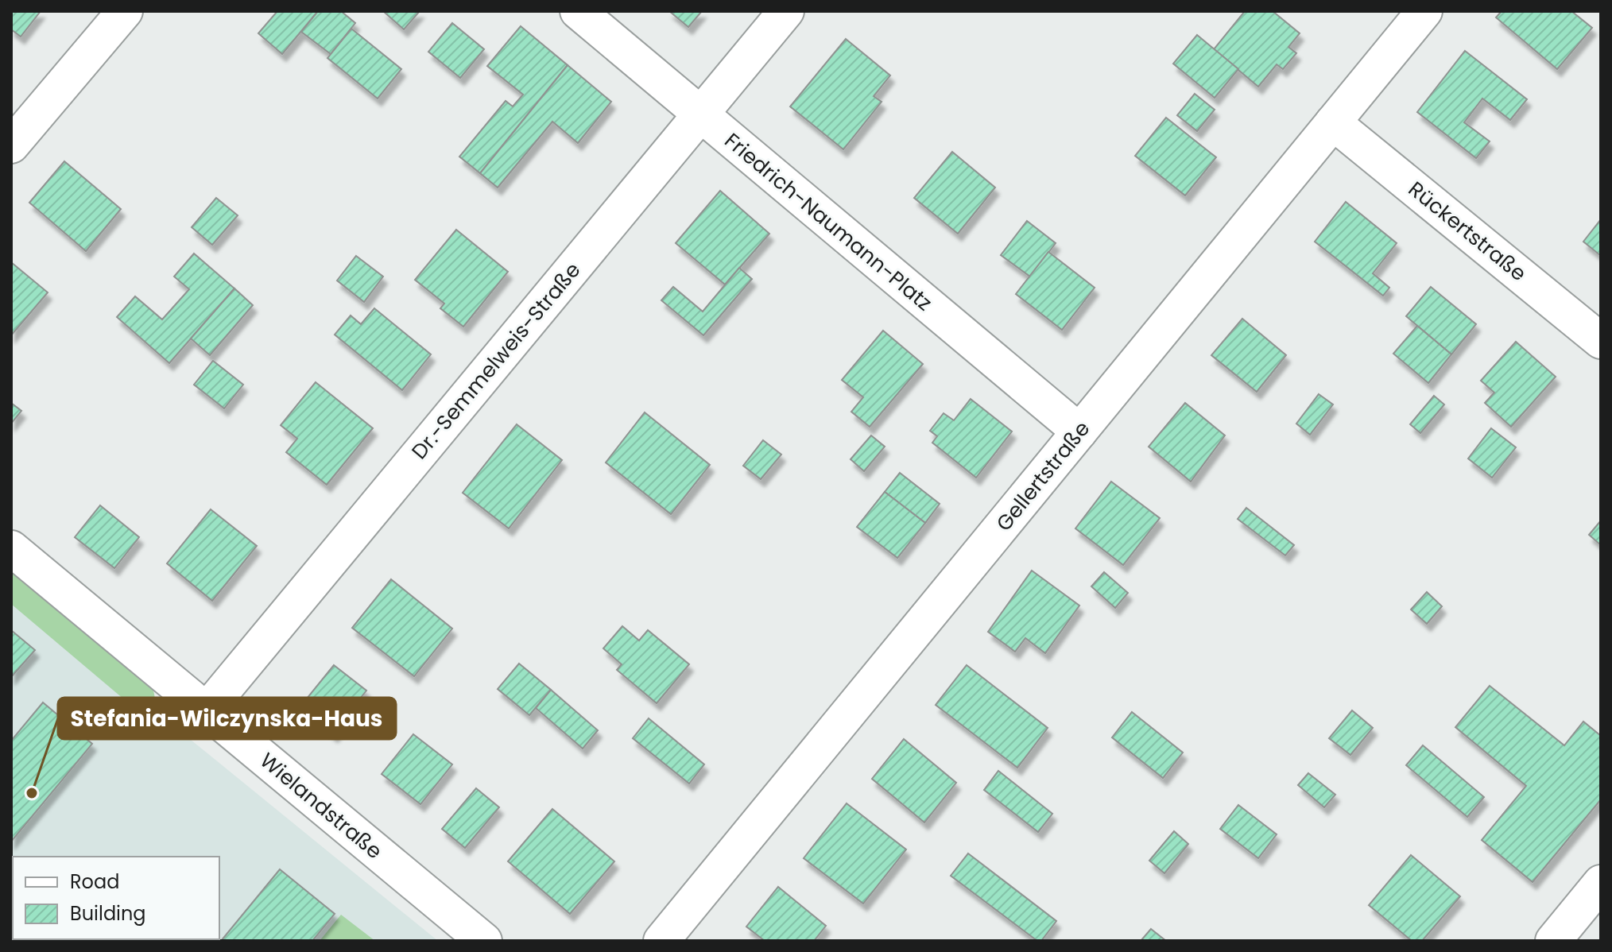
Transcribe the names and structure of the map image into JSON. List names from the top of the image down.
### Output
{
  "streets": {
    "street": [
      "Friedrich-Naumann-Platz",
      "Rückertstraße",
      "Dr.-Semmelweis-Straße",
      "Gellertstraße",
      "Wielandstraße"
    ]
  },
  "crossings": [
    ["Friedrich-Naumann-Platz", "Dr.-Semmelweis-Straße"],
    ["Friedrich-Naumann-Platz", "Gellertstraße"],
    ["Rückertstraße", "Gellertstraße"],
    ["Dr.-Semmelweis-Straße", "Wielandstraße"]
  ],
  "places": ["Stefania-Wilczynska-Haus"],
  "legend": ["Road", "Building"]
}
